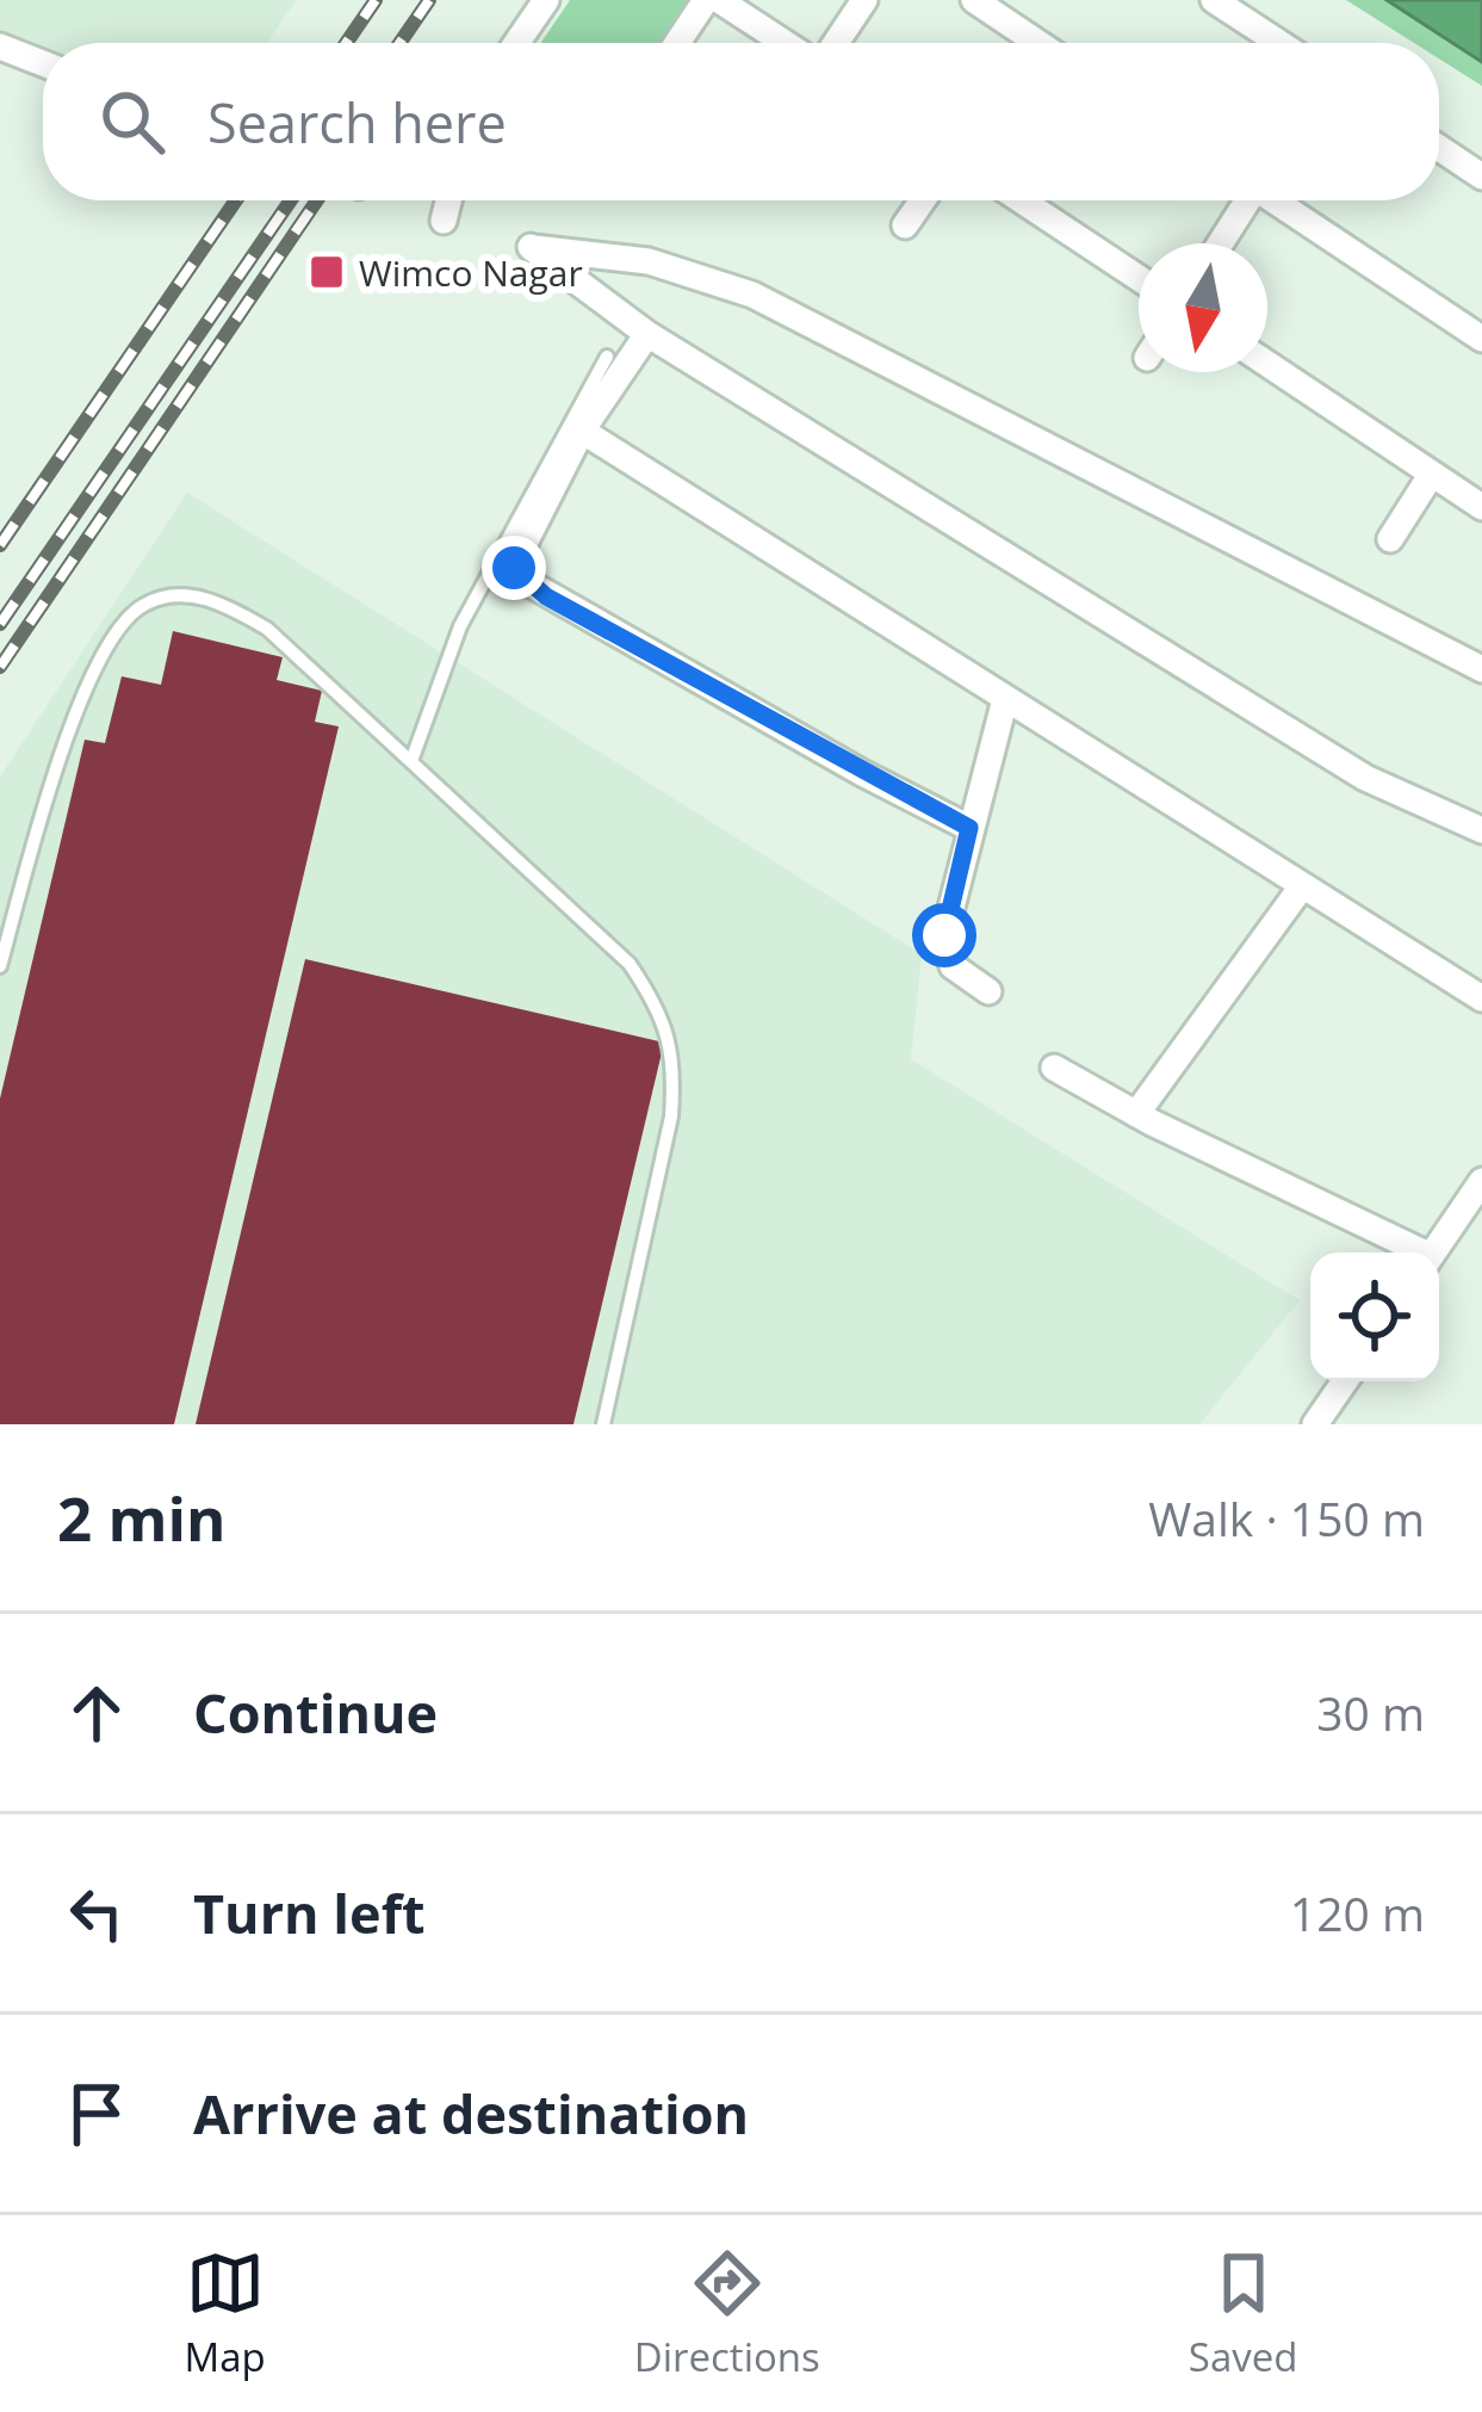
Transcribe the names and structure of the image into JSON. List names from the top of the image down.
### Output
{
  "places": {
    "transit": ["Wimco Nagar"]
  },
  "north": "bottom",
  "page": {
    "search": "Search here",
    "heading": ["2 min", "Walk · 150 m"],
    "list": [
      ["Continue", "30 m"],
      ["Turn left", "120 m"],
      "Arrive at destination"
    ],
    "nav": ["Map", "Directions", "Saved"]
  }
}
